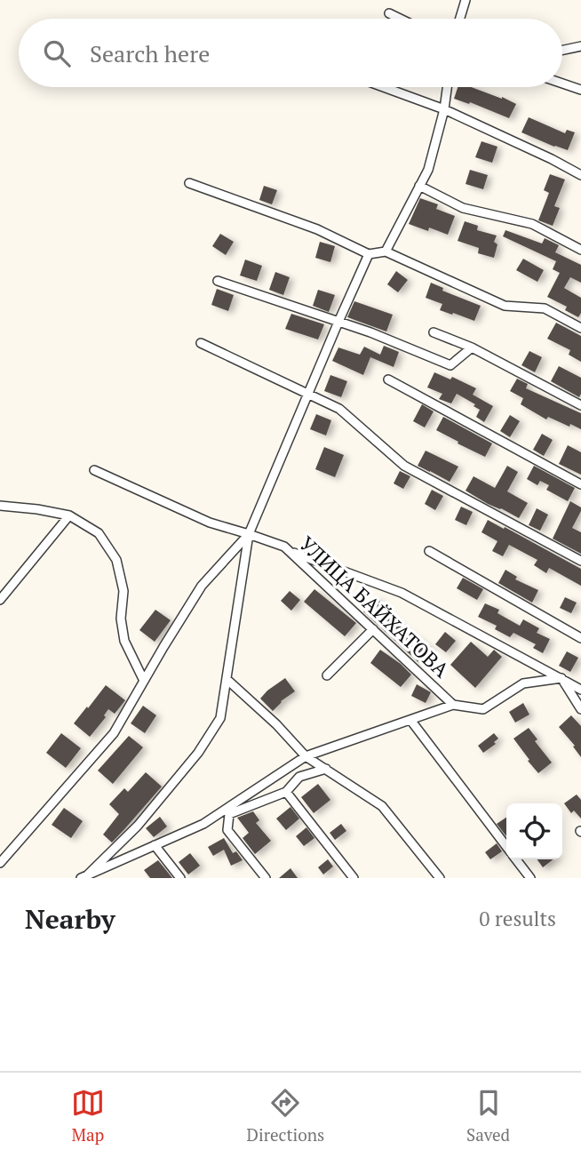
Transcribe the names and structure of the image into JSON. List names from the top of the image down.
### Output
{
  "streets": {
    "street": ["УЛИЦА БАЙХАТОВА"]
  },
  "page": {
    "search": "Search here",
    "heading": ["Nearby", "0 results"],
    "nav": ["Map", "Directions", "Saved"]
  }
}
